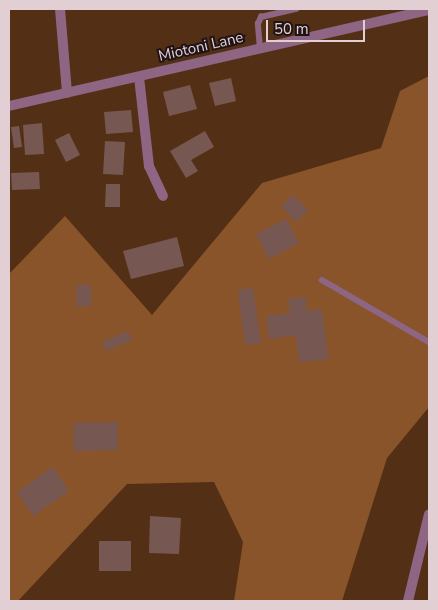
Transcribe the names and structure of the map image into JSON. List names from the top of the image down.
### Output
{
  "streets": {
    "street": ["Miotoni Lane"]
  },
  "scale_bar": "50 m"
}
